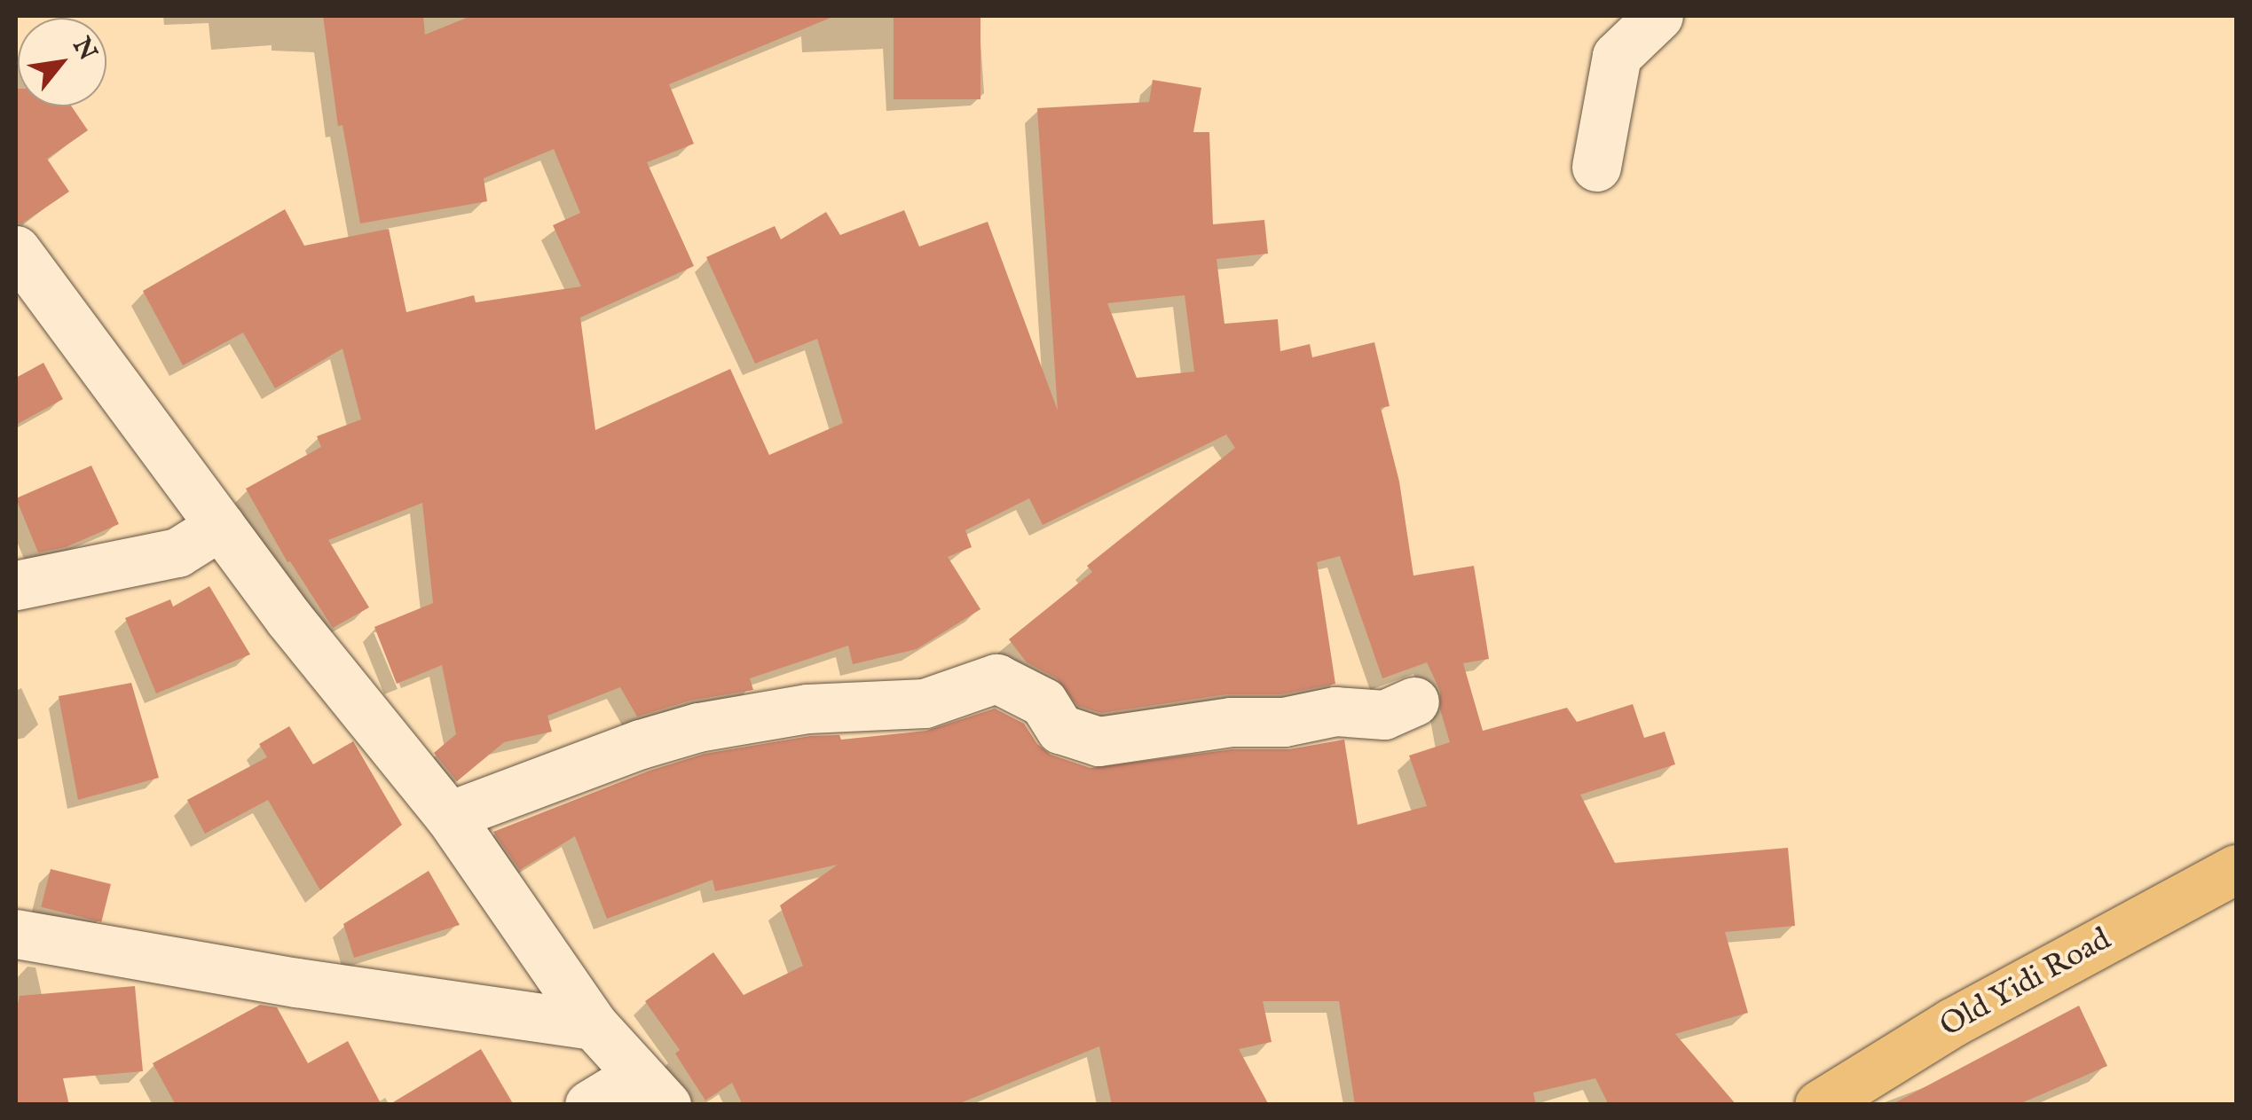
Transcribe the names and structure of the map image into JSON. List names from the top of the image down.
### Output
{
  "streets": {
    "main road": ["Old Yidi Road"]
  },
  "north": "top right"
}
